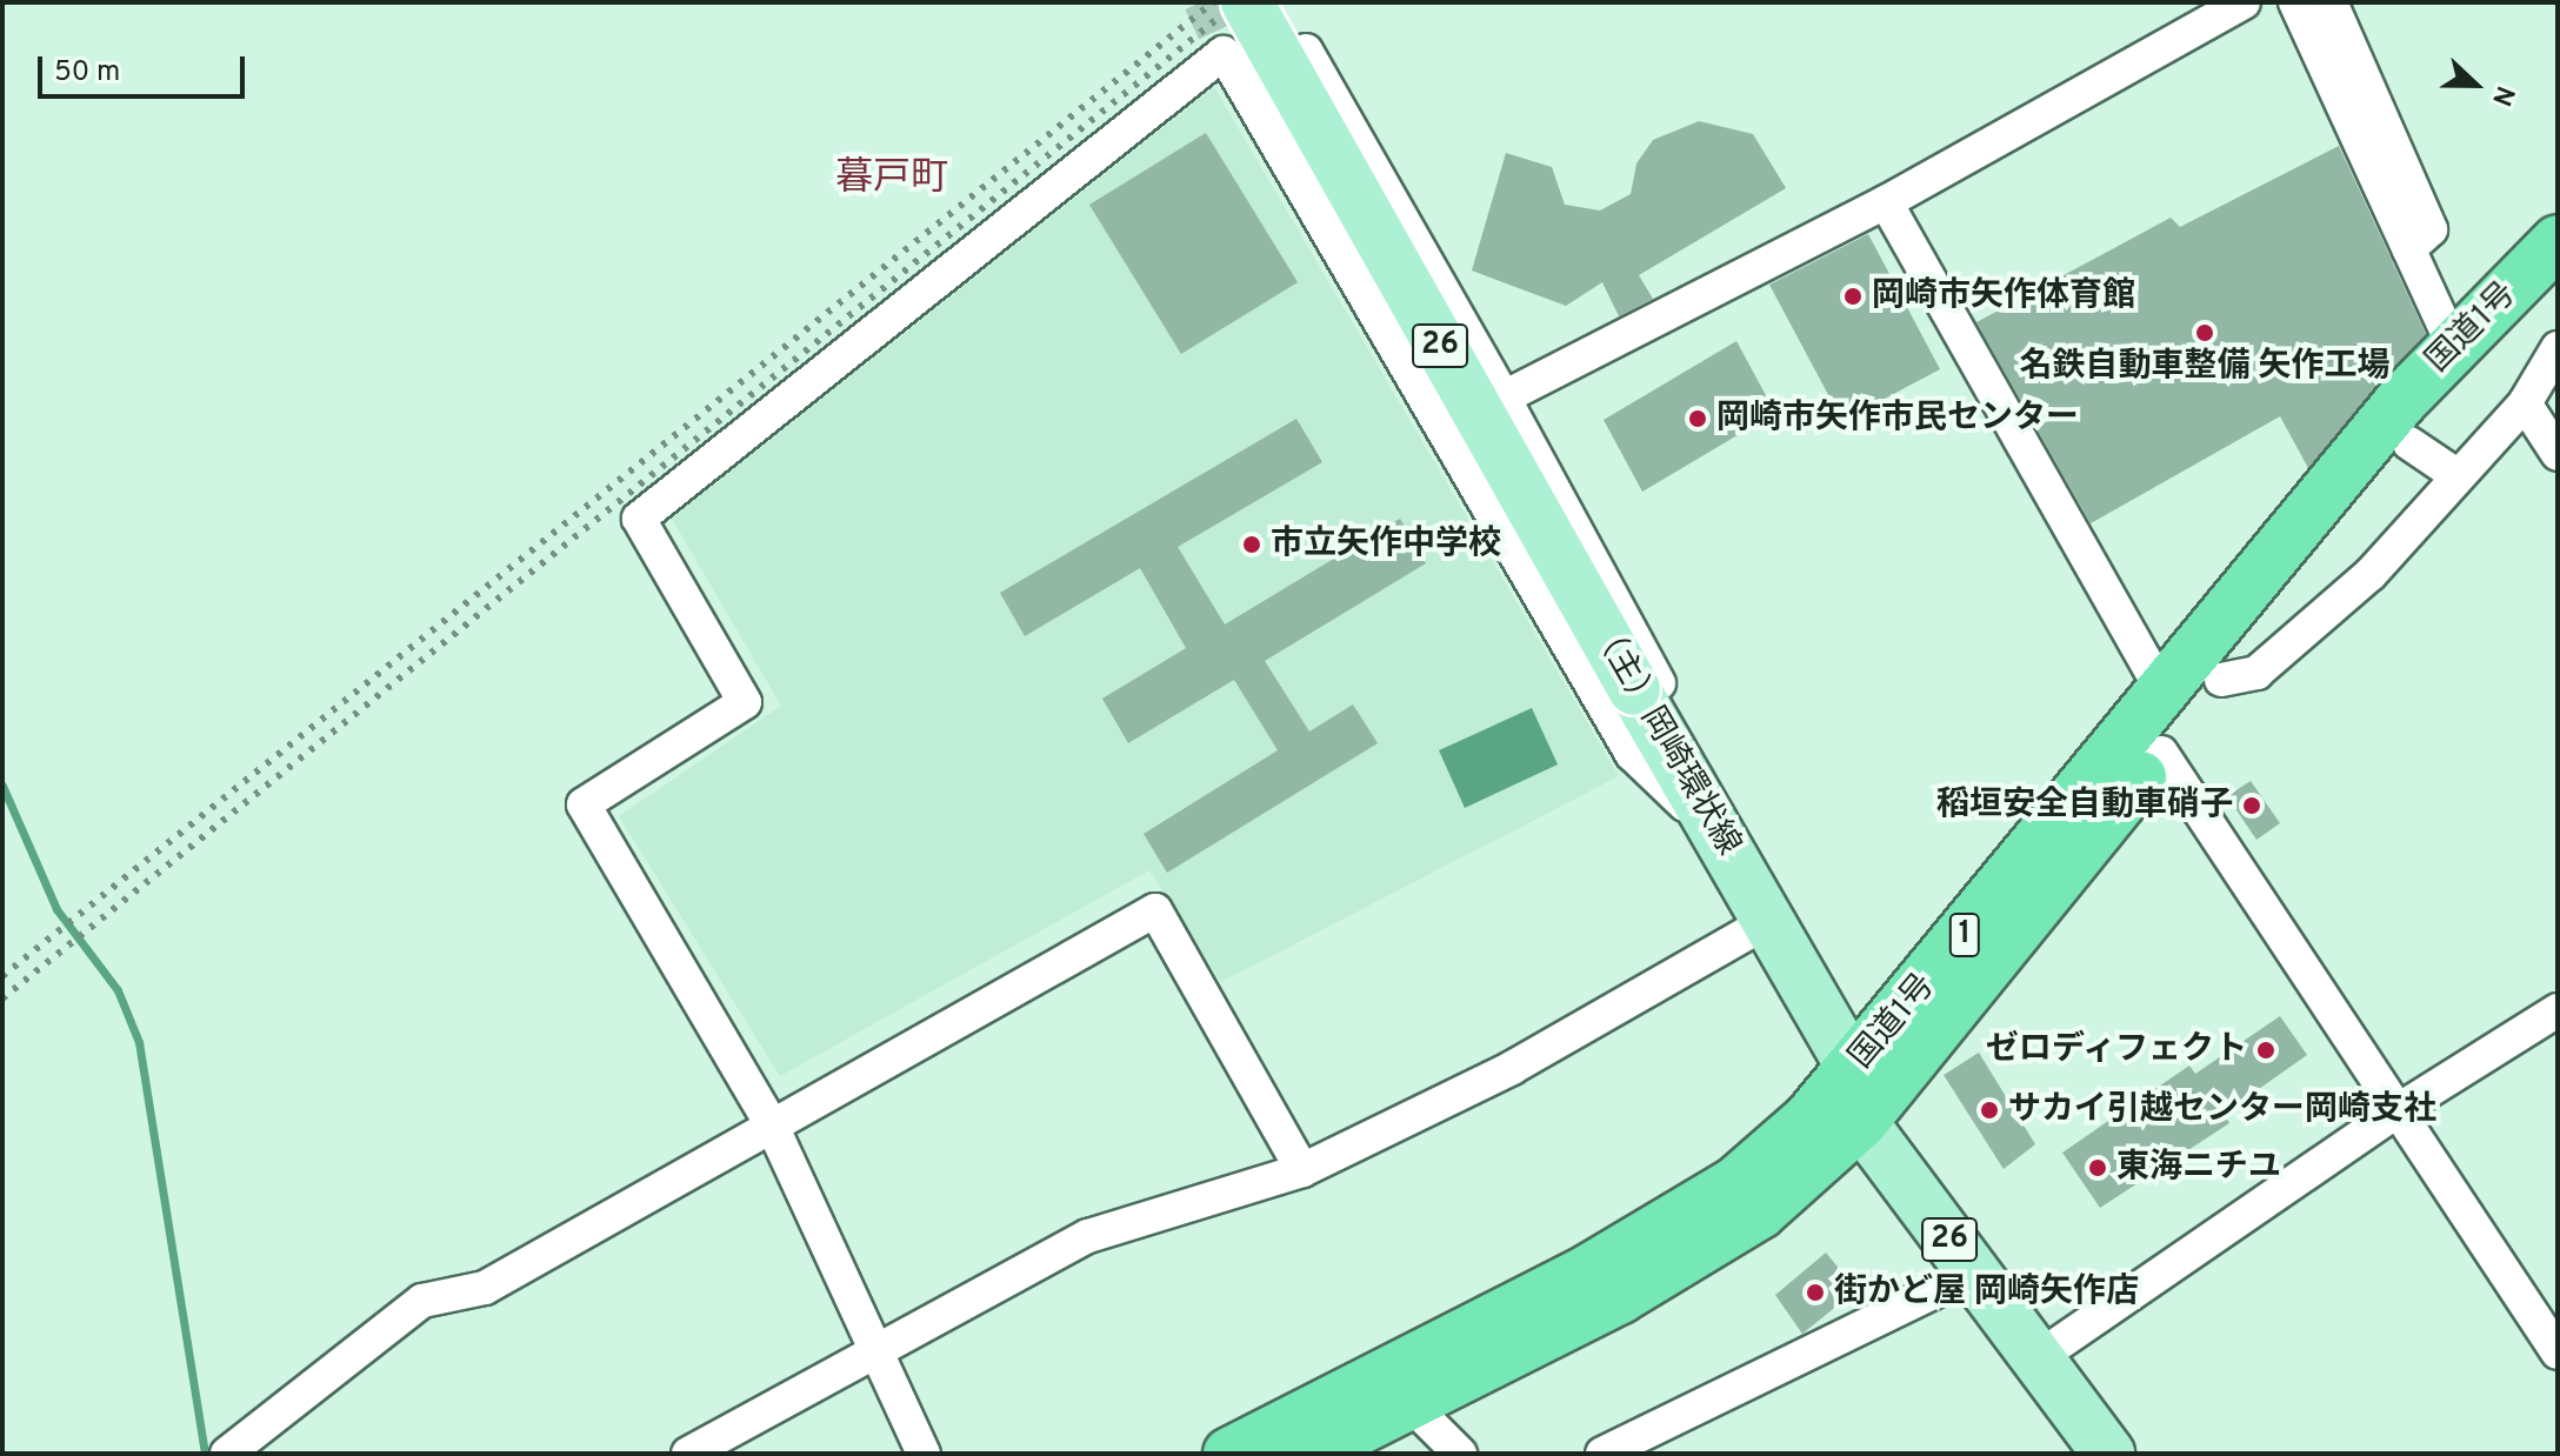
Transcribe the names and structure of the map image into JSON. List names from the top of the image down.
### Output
{
  "streets": {
    "highway": ["国道1号", "1"],
    "main road": ["26", "（主）岡崎環状線"]
  },
  "crossings": [
    ["国道1号", "（主）岡崎環状線"]
  ],
  "districts": ["暮戸町"],
  "places": [
    "岡崎市矢作体育館",
    "名鉄自動車整備 矢作工場",
    "岡崎市矢作市民センター",
    "市立矢作中学校",
    "稻垣安全自動車硝子",
    "ゼロディフェクト",
    "サカイ引越センター岡崎支社",
    "東海ニチユ",
    "街かど屋 岡崎矢作店"
  ],
  "scale_bar": "50 m",
  "north": "right"
}
